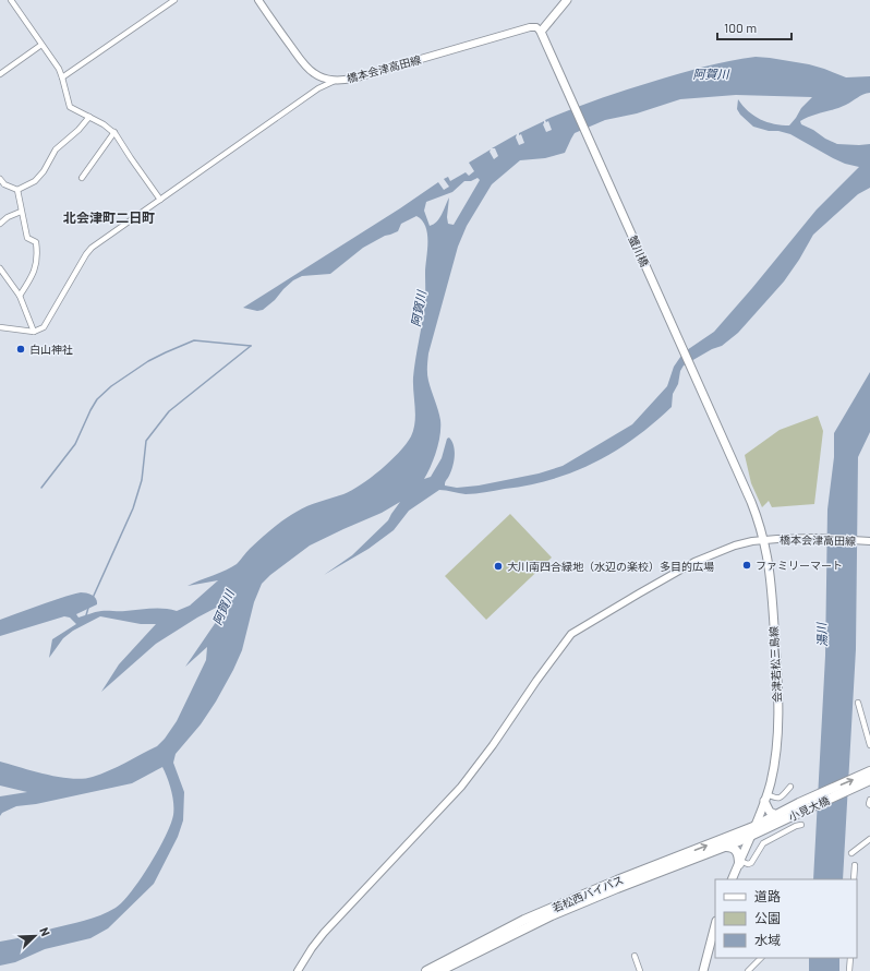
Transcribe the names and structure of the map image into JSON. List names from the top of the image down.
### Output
{
  "streets": {
    "highway": ["小見大橋", "若松西バイパス"],
    "main road": ["蟹川橋", "会津若松三島線"],
    "street": ["橋本会津高田線"]
  },
  "crossings": [
    ["橋本会津高田線", "蟹川橋"],
    ["橋本会津高田線", "会津若松三島線"],
    ["蟹川橋", "会津若松三島線"],
    ["会津若松三島線", "小見大橋"],
    ["会津若松三島線", "若松西バイパス"],
    ["小見大橋", "若松西バイパス"]
  ],
  "districts": ["北会津町二日町"],
  "water": ["阿賀川", "湯川"],
  "places": ["白山神社", "ファミリーマート", "大川南四合緑地（水辺の楽校）多目的広場"],
  "legend": ["道路", "公園", "水域"],
  "scale_bar": "100 m",
  "north": "top right"
}
